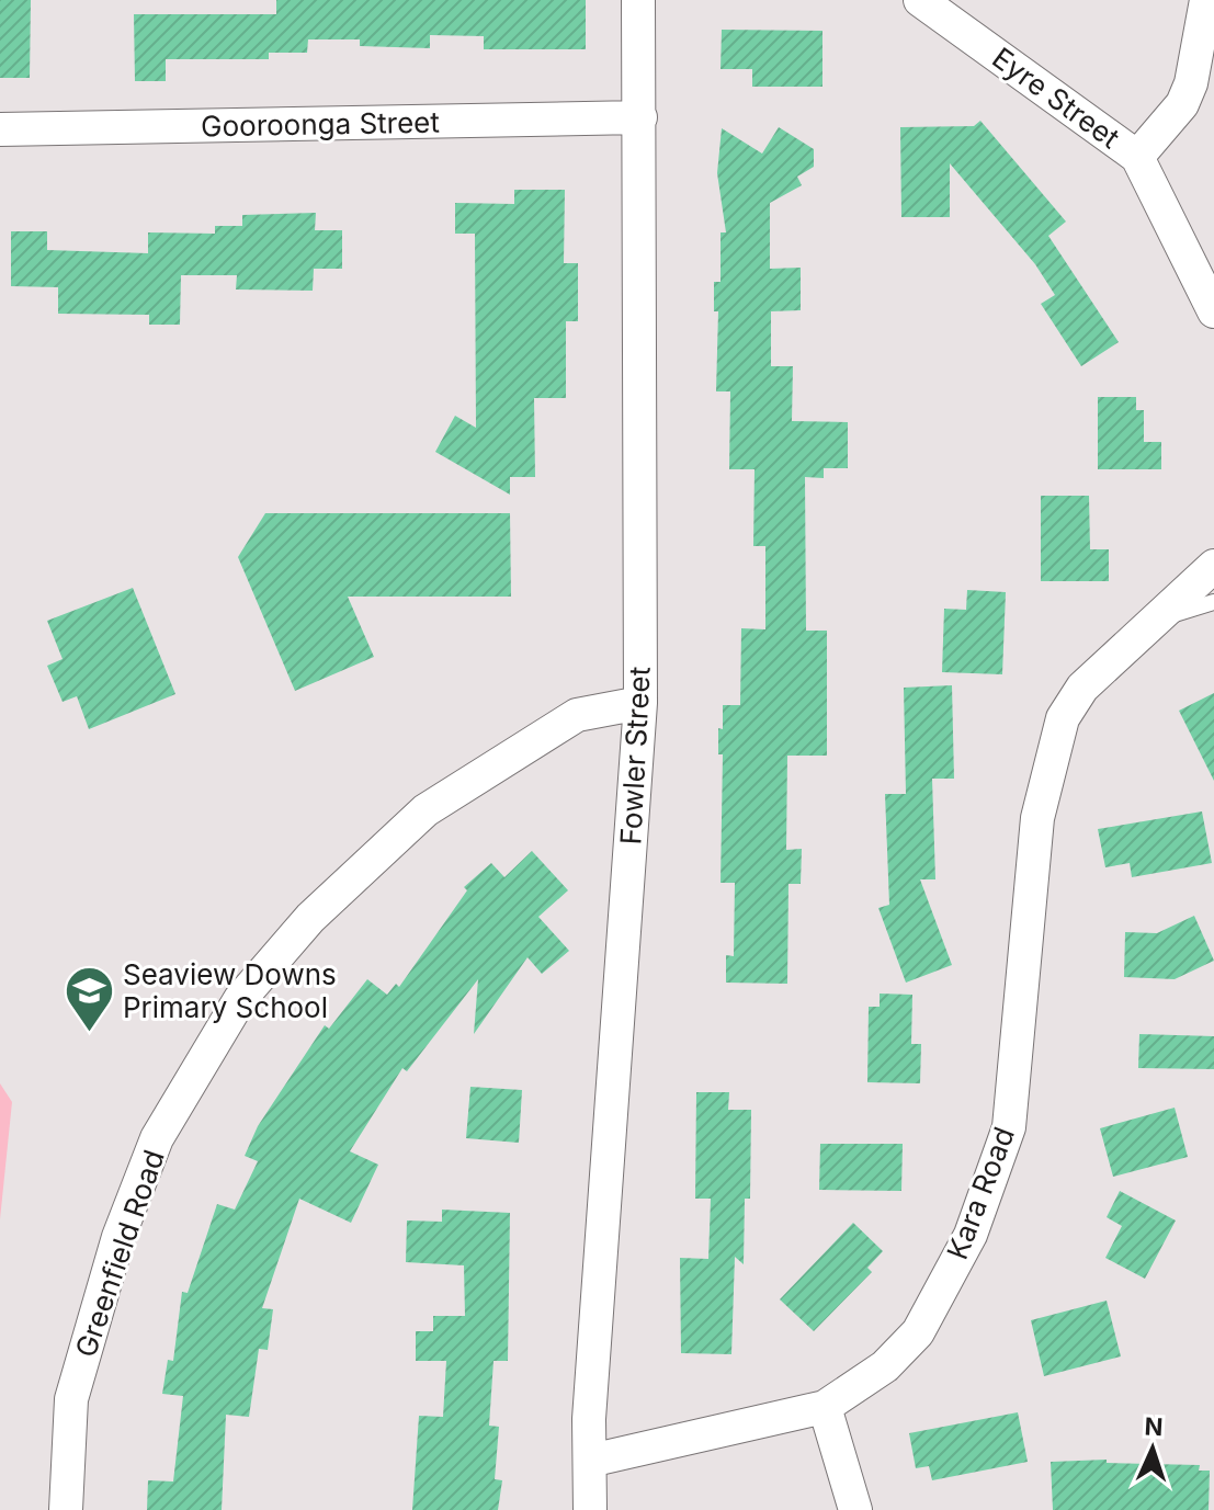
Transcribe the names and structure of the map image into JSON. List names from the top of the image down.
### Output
{
  "streets": {
    "street": [
      "Eyre Street",
      "Gooroonga Street",
      "Fowler Street",
      "Kara Road",
      "Greenfield Road"
    ]
  },
  "crossings": [
    ["Gooroonga Street", "Fowler Street"],
    ["Fowler Street", "Kara Road"],
    ["Fowler Street", "Greenfield Road"]
  ],
  "places": {
    "school or university": ["Seaview Downs Primary School"]
  },
  "north": "top"
}
